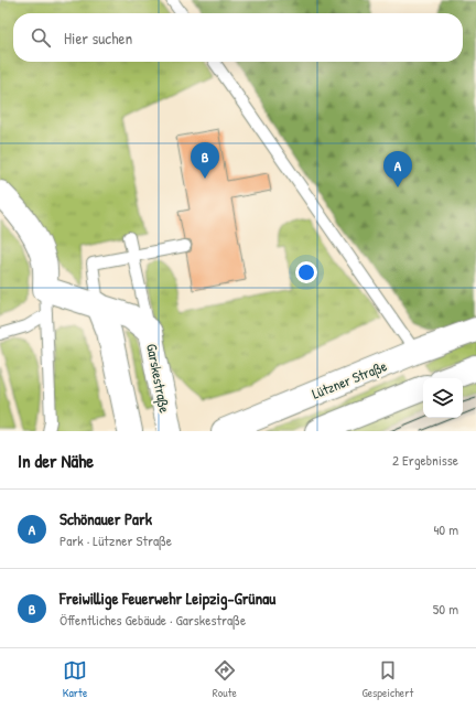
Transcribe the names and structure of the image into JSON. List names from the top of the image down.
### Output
{
  "streets": {
    "street": ["Garskestraße", "Lützner Straße"]
  },
  "page": {
    "search": "Hier suchen",
    "pins": ["B", "A"],
    "heading": ["In der Nähe", "2 Ergebnisse"],
    "list": [
      {
        "mark": "A",
        "name": "Schönauer Park",
        "note": "Park · Lützner Straße",
        "value": "40 m"
      },
      {
        "mark": "B",
        "name": "Freiwillige Feuerwehr Leipzig-Grünau",
        "note": "Öffentliches Gebäude · Garskestraße",
        "value": "50 m"
      }
    ],
    "nav": ["Karte", "Route", "Gespeichert"]
  }
}
